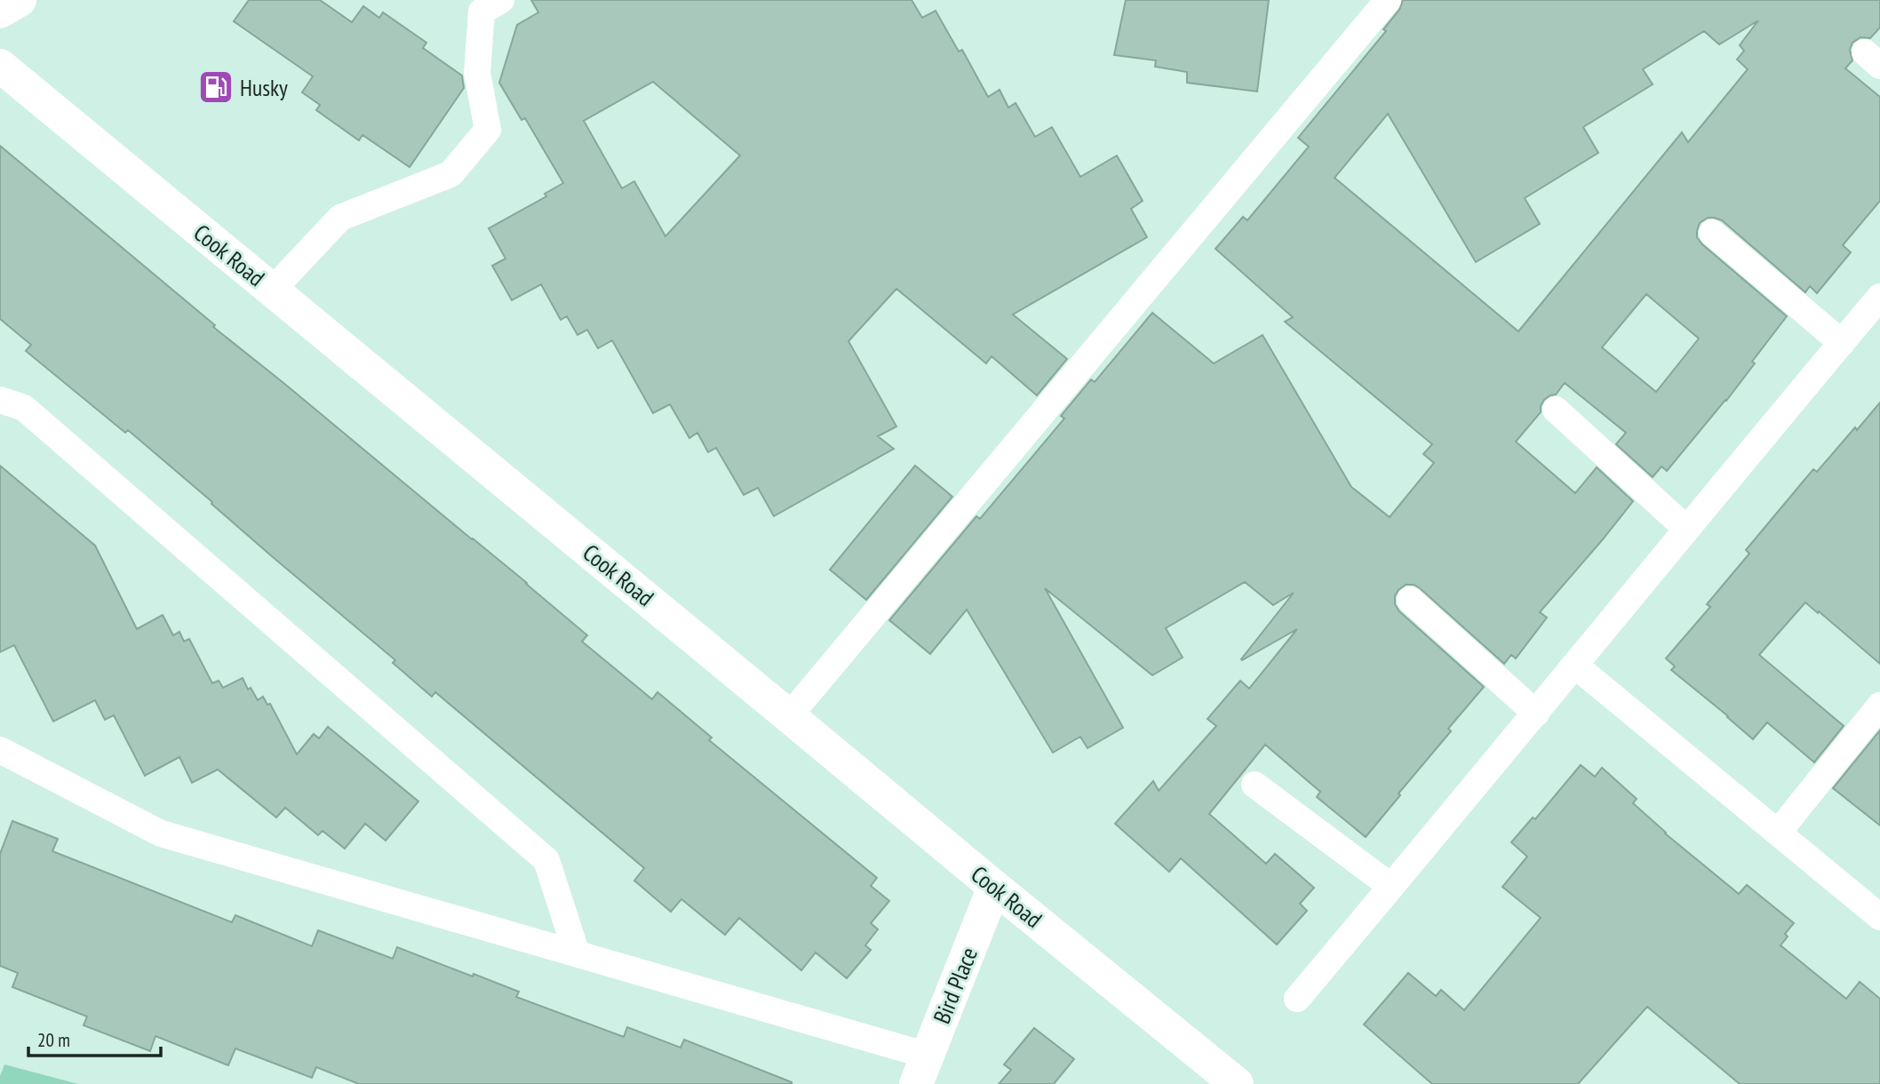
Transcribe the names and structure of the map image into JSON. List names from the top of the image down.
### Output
{
  "streets": {
    "street": ["Cook Road", "Bird Place"]
  },
  "crossings": [
    ["Cook Road", "Bird Place"]
  ],
  "places": {
    "fuel station": ["Husky"]
  },
  "scale_bar": "20 m"
}
